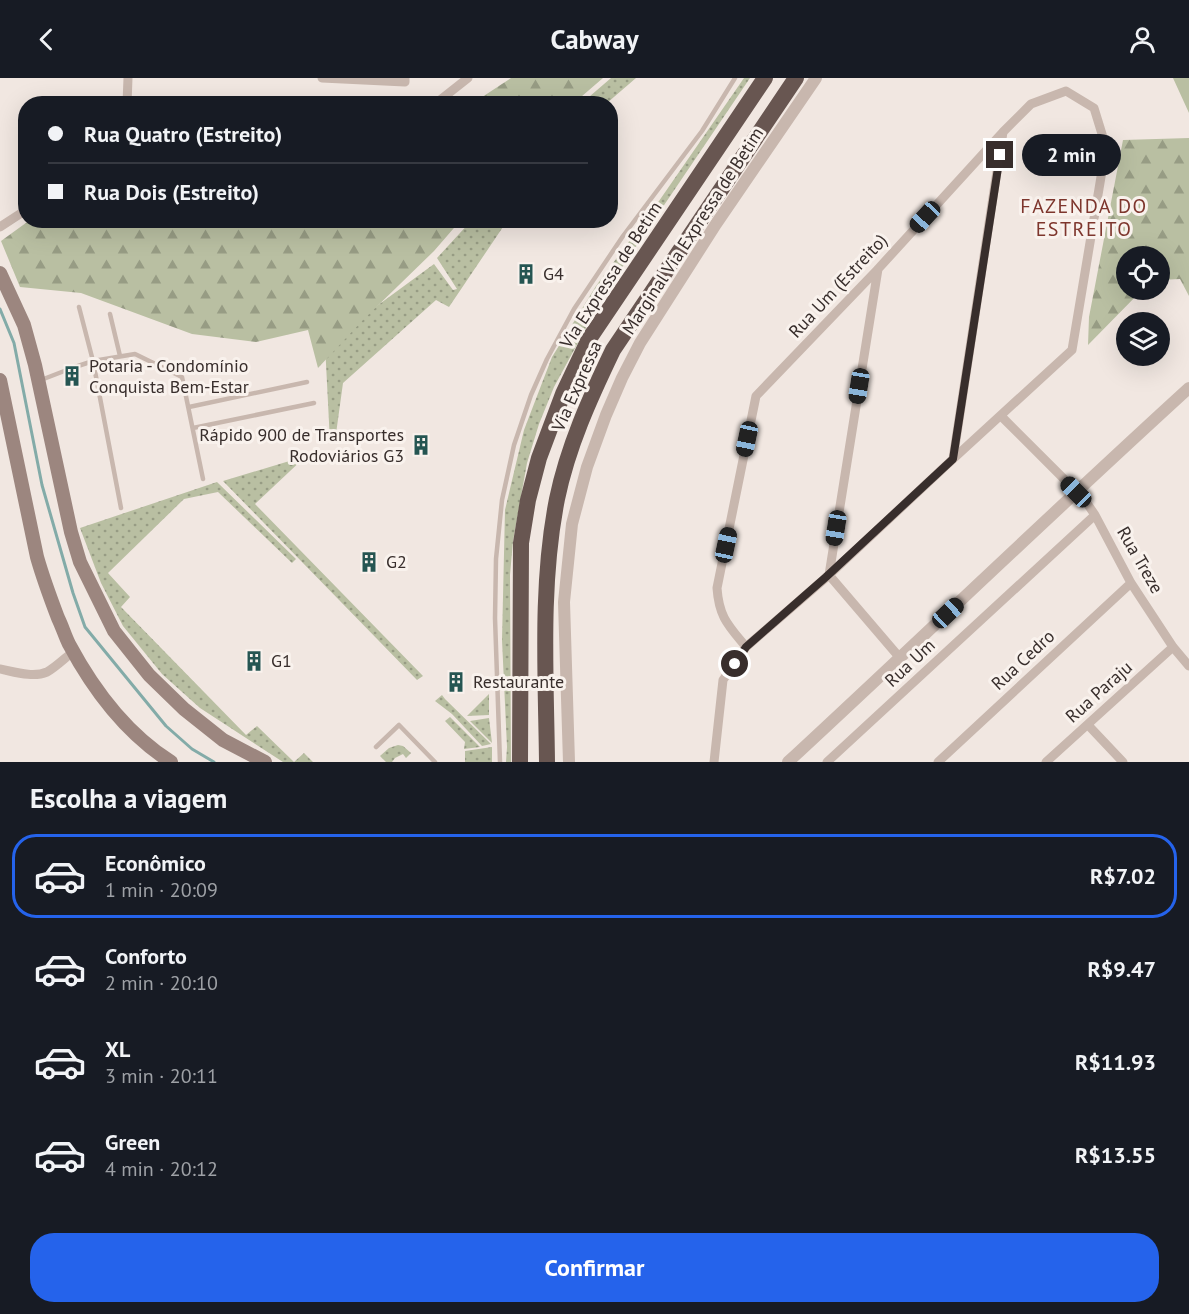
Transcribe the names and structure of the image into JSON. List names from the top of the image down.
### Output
{
  "streets": {
    "highway": ["Via Expressa de Betim", "Via Expressa"],
    "street": [
      "Marginal Via Expressa de Betim",
      "Rua Um (Estreito)",
      "Rua Treze",
      "Rua Cedro",
      "Rua Um",
      "Rua Paraju"
    ]
  },
  "crossings": [
    ["Rua Um (Estreito)", "Rua Treze"],
    ["Rua Treze", "Rua Cedro"],
    ["Rua Treze", "Rua Um"],
    ["Rua Treze", "Rua Paraju"]
  ],
  "districts": ["FAZENDA DO ESTREITO"],
  "places": {
    "building": [
      "G4",
      "Potaria - Condomínio Conquista Bem-Estar",
      "Rápido 900 de Transportes Rodoviários G3",
      "G2",
      "G1",
      "Restaurante"
    ]
  },
  "page": {
    "header": "Cabway",
    "banner": ["Rua Quatro (Estreito)", "Rua Dois (Estreito)"],
    "bubble": "2 min",
    "heading": "Escolha a viagem",
    "list": [
      {
        "name": "Econômico",
        "note": "1 min · 20:09",
        "value": "R$7.02"
      },
      {
        "name": "Conforto",
        "note": "2 min · 20:10",
        "value": "R$9.47"
      },
      {
        "name": "XL",
        "note": "3 min · 20:11",
        "value": "R$11.93"
      },
      {
        "name": "Green",
        "note": "4 min · 20:12",
        "value": "R$13.55"
      }
    ],
    "buttons": "Confirmar"
  }
}
